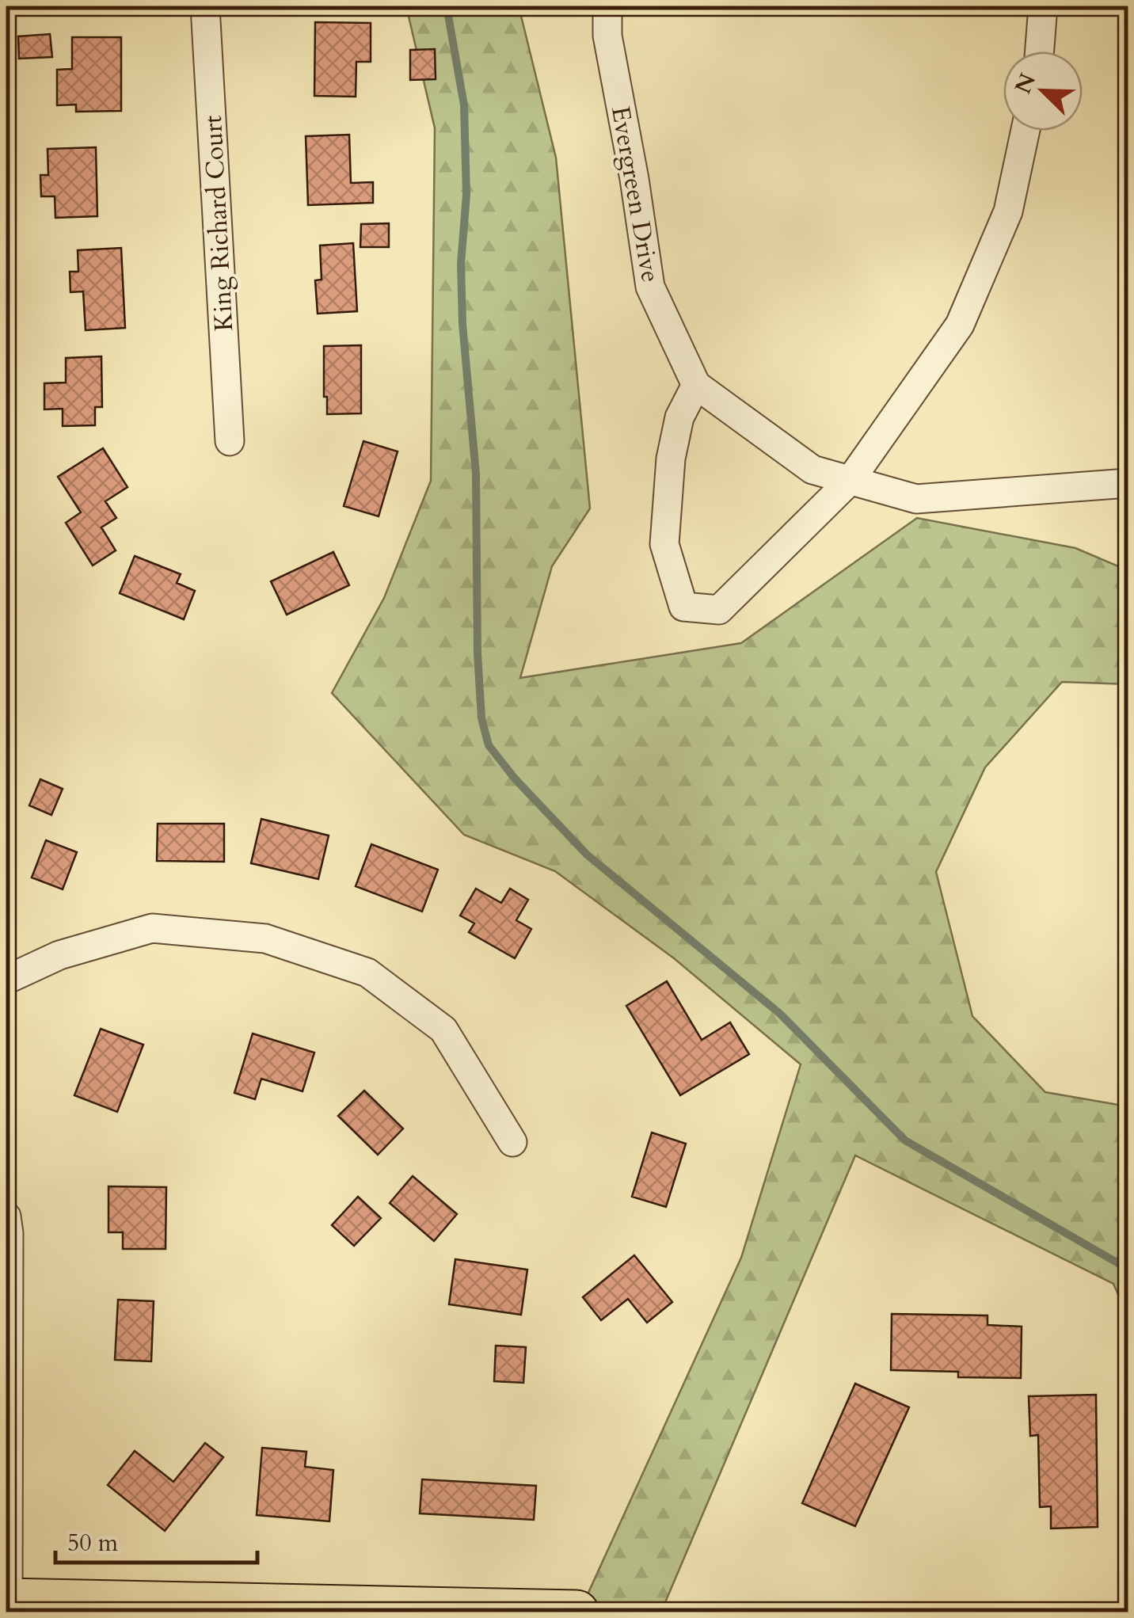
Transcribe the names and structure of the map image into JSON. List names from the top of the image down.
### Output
{
  "streets": {
    "street": ["Evergreen Drive", "King Richard Court"]
  },
  "scale_bar": "50 m",
  "north": "top left"
}
